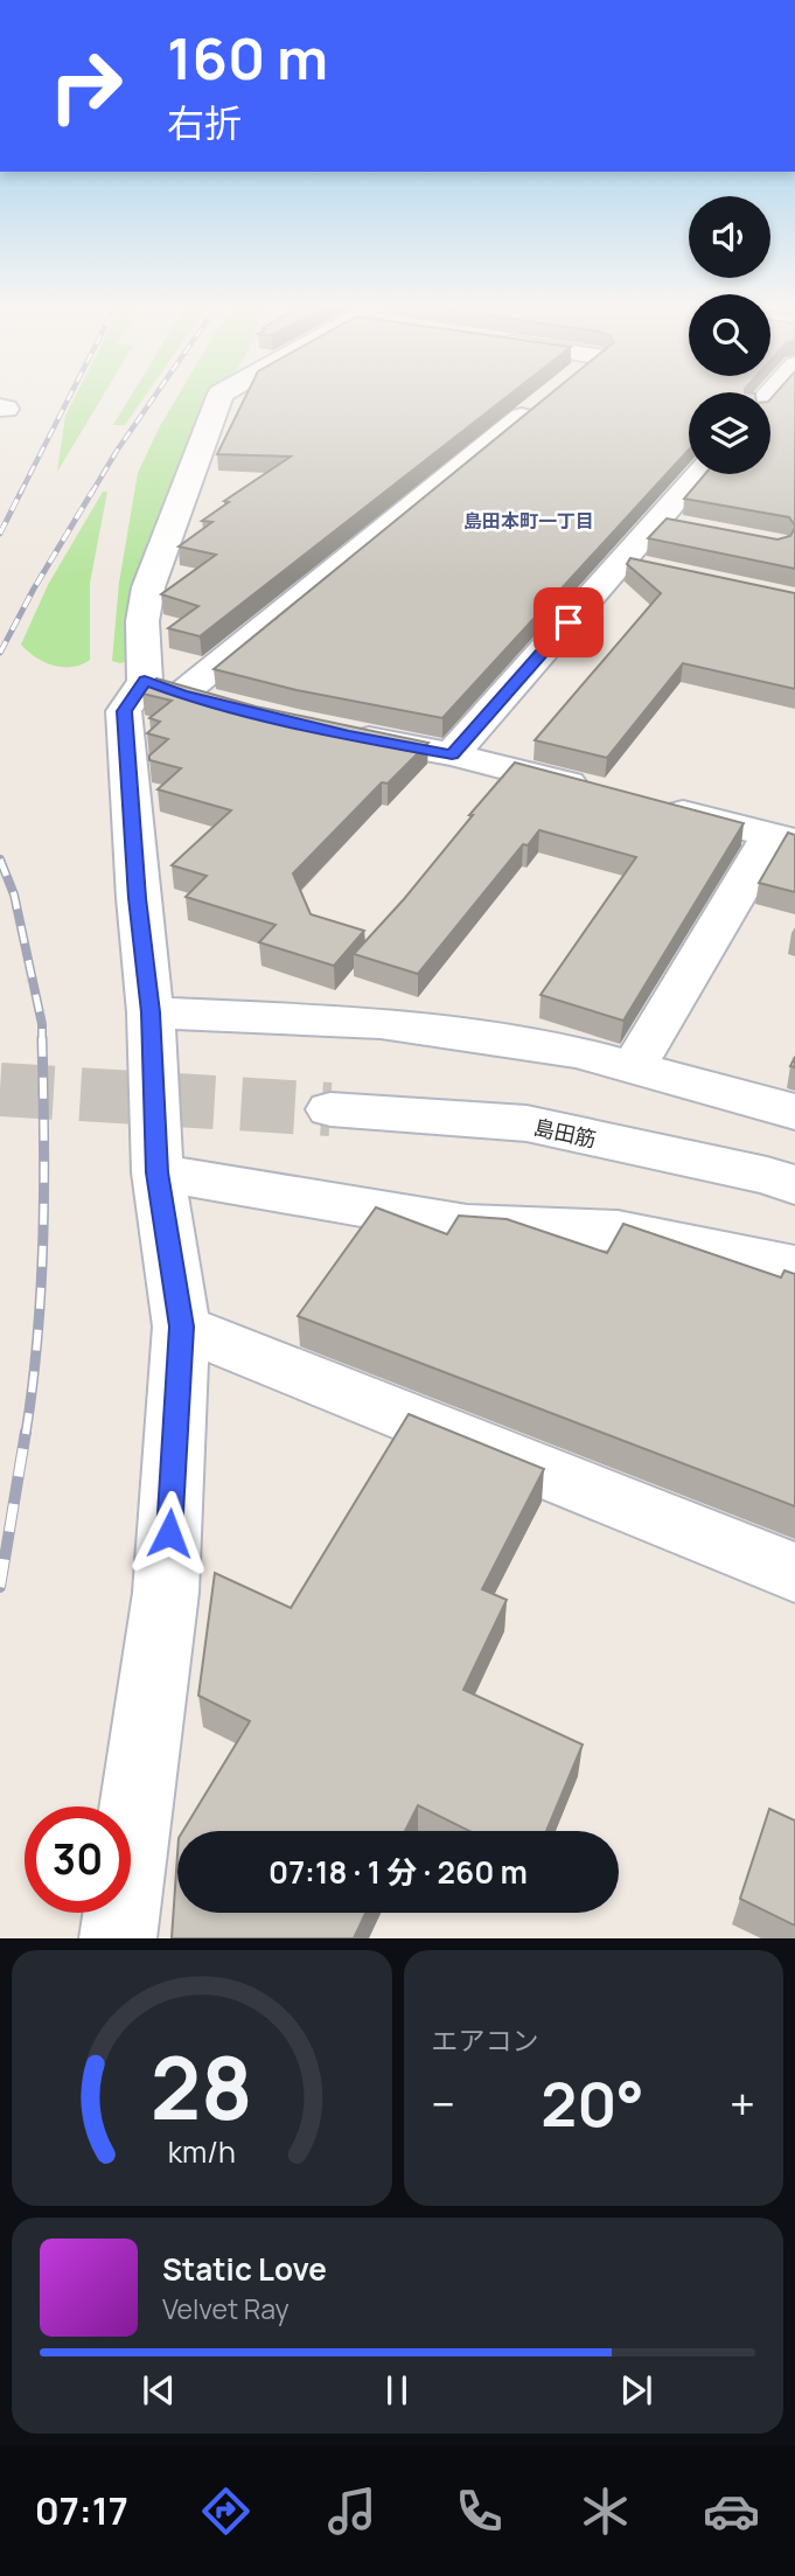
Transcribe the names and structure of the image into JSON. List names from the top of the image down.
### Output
{
  "streets": {
    "street": ["島田筋"]
  },
  "districts": ["島田本町一丁目"],
  "page": {
    "turn": ["160 m", "右折"],
    "limit": "30",
    "trip": "07:18 · 1 分 · 260 m",
    "tile": "エアコン",
    "heat": ["−", "20°", "+"],
    "song": ["Static Love", "Velvet Ray"],
    "tabs": "07:17",
    "gauge": ["28", "km/h"]
  }
}
